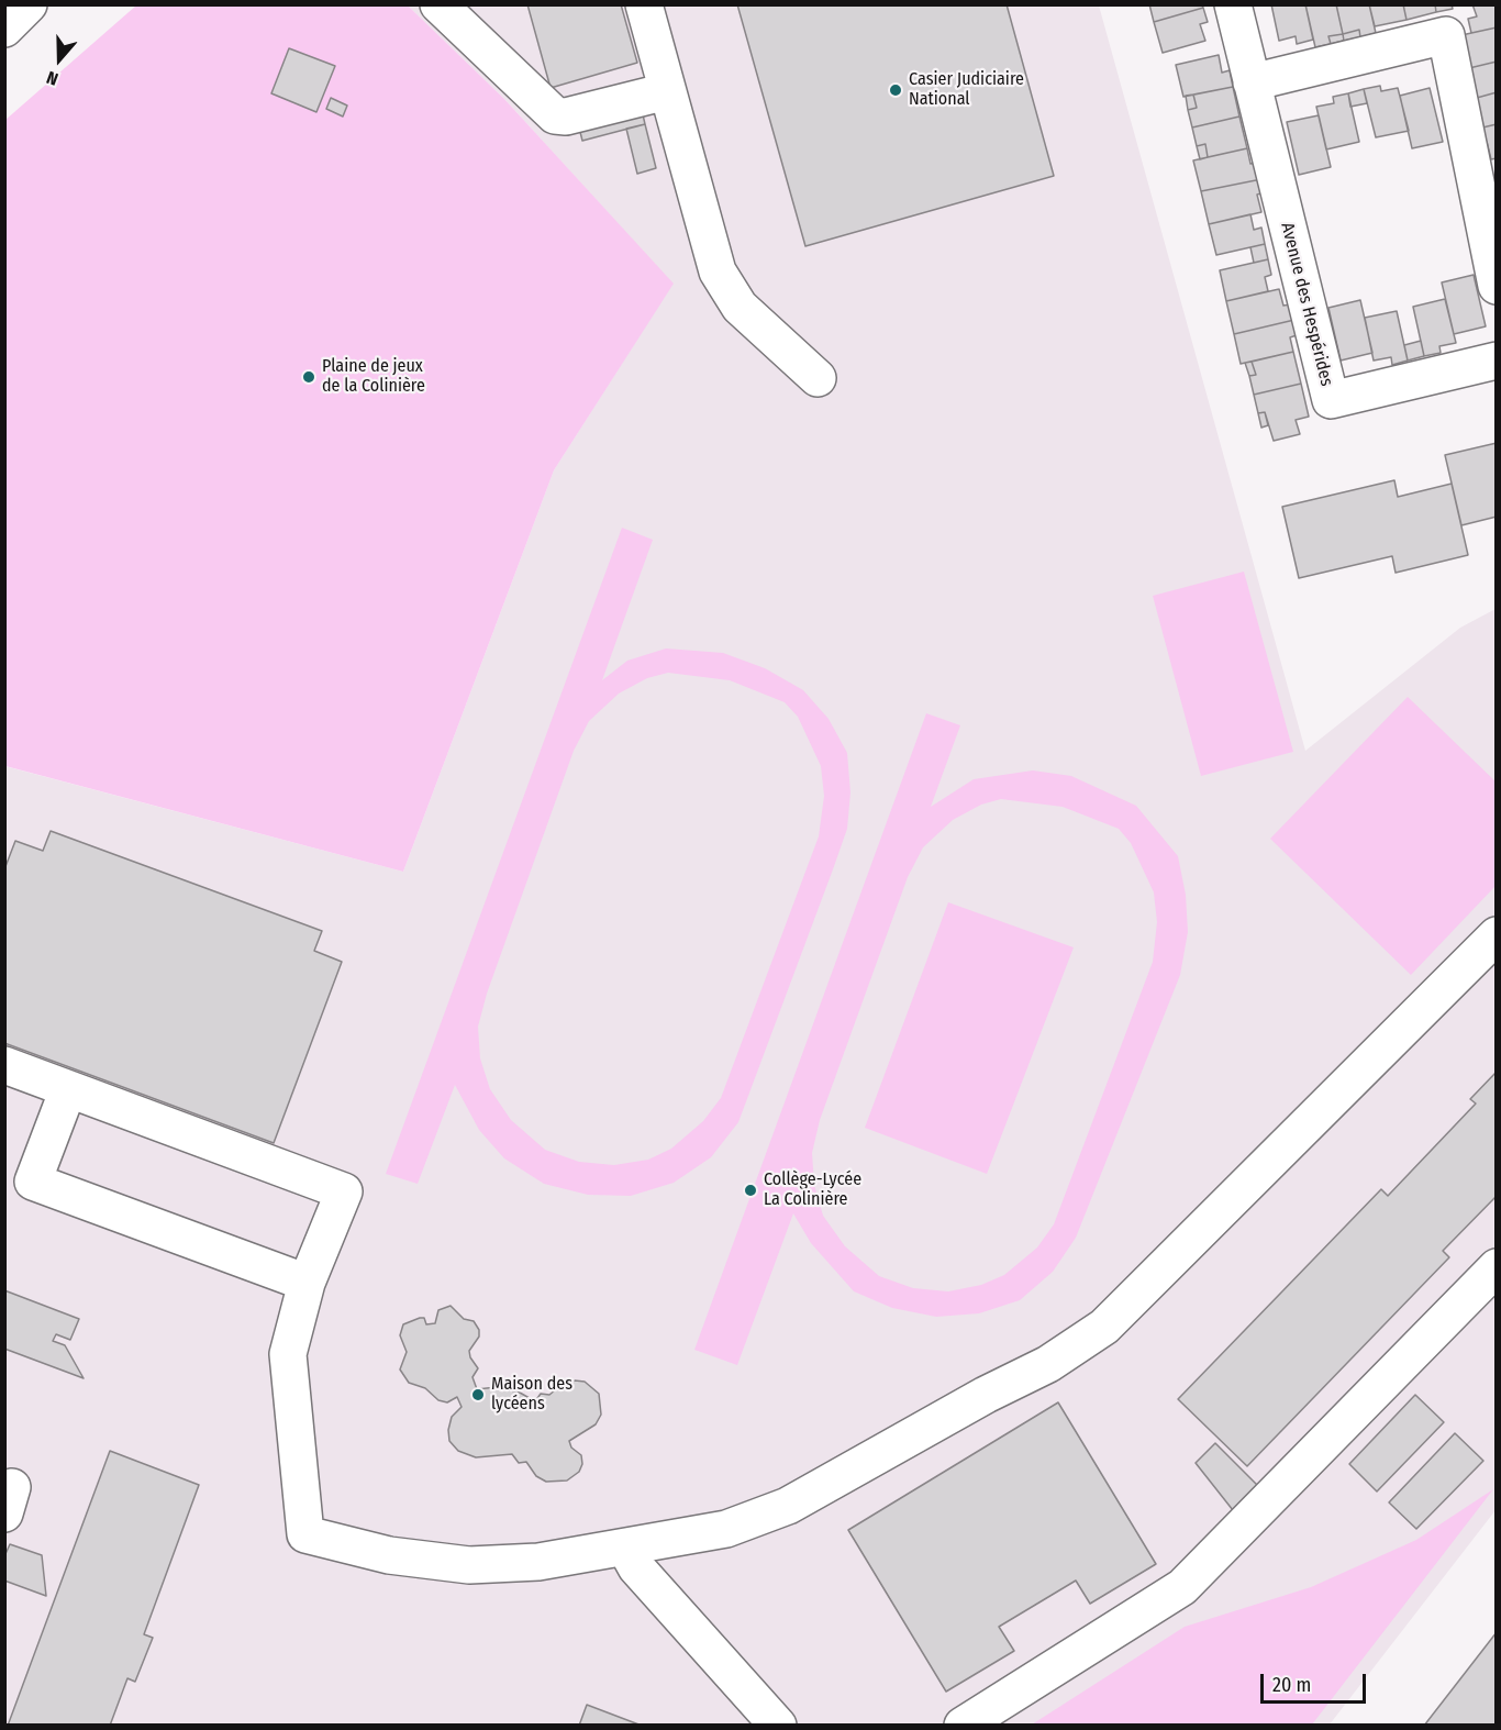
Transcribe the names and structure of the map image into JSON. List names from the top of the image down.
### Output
{
  "streets": {
    "street": ["Avenue des Hespérides"]
  },
  "places": [
    "Casier Judiciaire National",
    "Plaine de jeux de la Colinière",
    "Collège-Lycée La Colinière",
    "Maison des lycéens"
  ],
  "scale_bar": "20 m",
  "north": "bottom"
}
